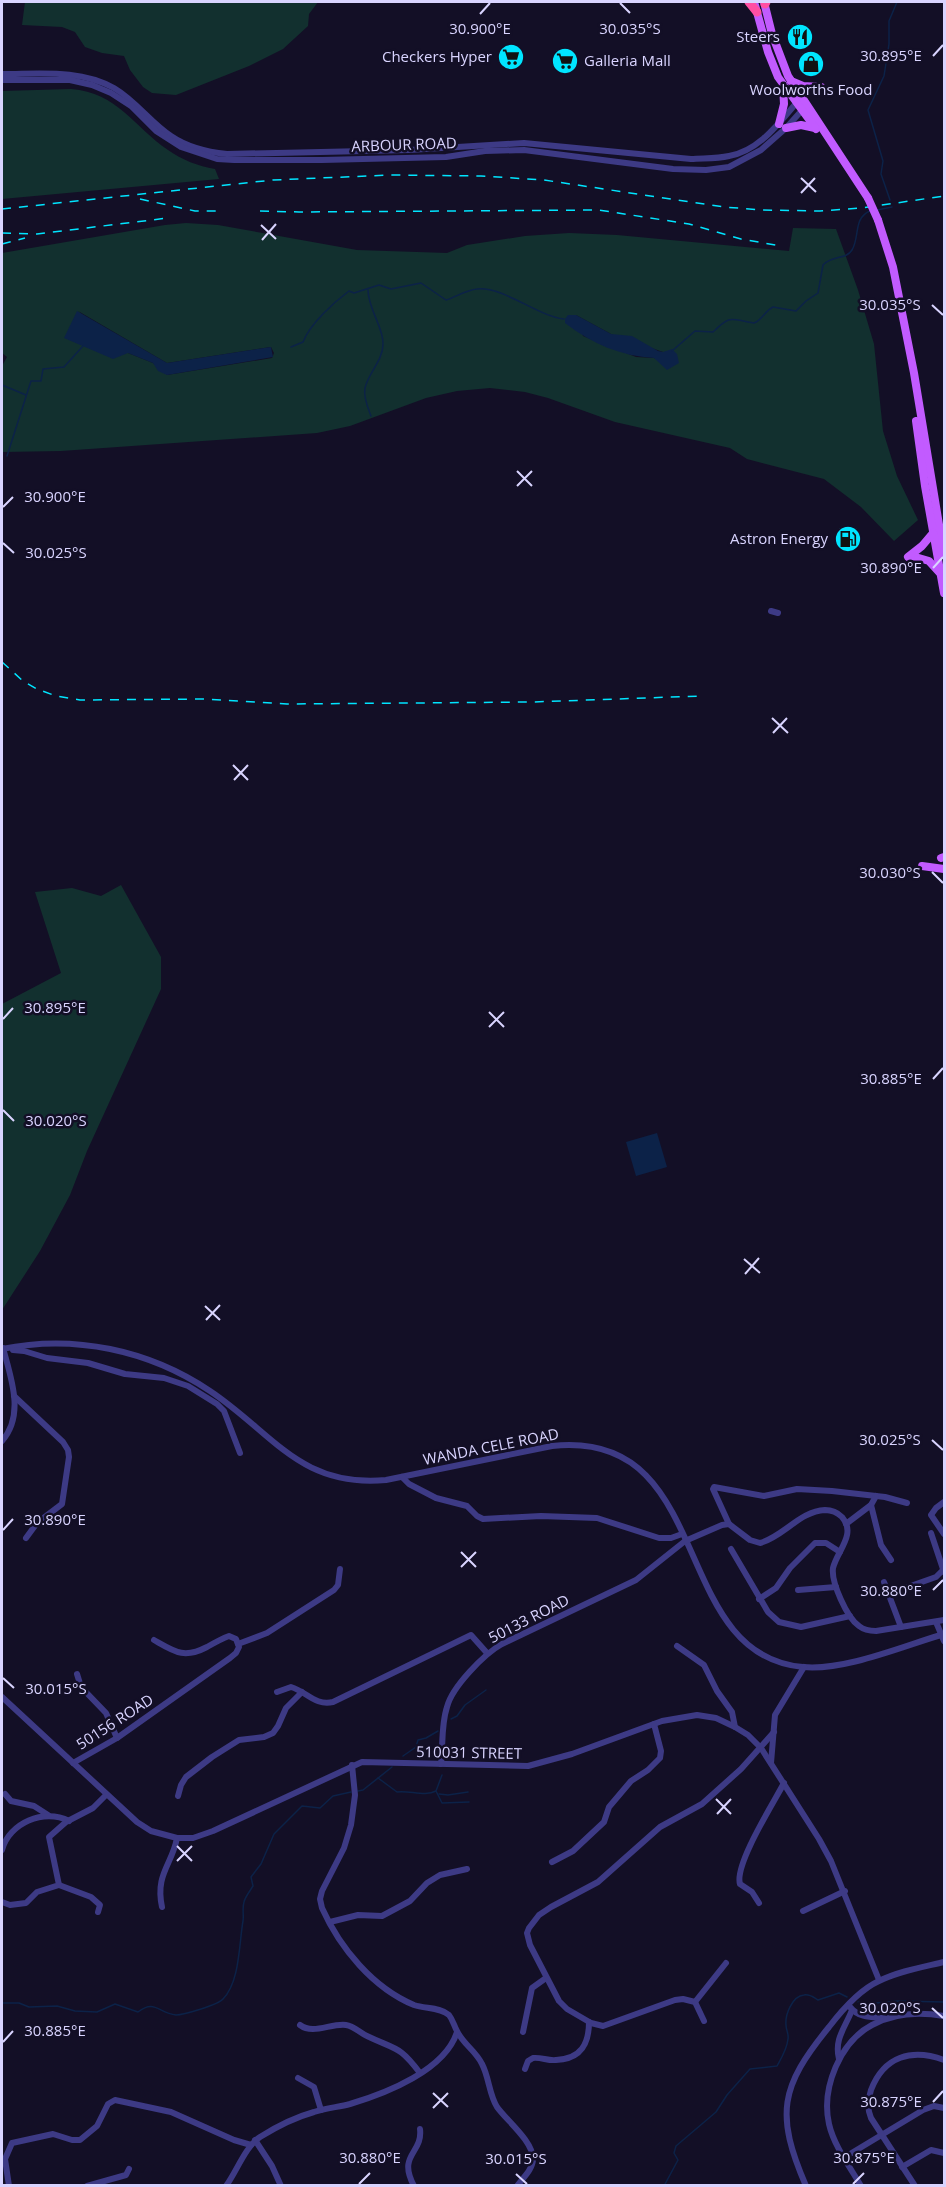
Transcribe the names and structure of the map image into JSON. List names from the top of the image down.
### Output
{
  "streets": {
    "street": [
      "ARBOUR ROAD",
      "WANDA CELE ROAD",
      "50133 ROAD",
      "50156 ROAD",
      "510031 STREET"
    ]
  },
  "crossings": [
    ["WANDA CELE ROAD", "50133 ROAD"],
    ["50133 ROAD", "510031 STREET"],
    ["50156 ROAD", "510031 STREET"]
  ],
  "places": {
    "restaurant": ["Steers"],
    "supermarket": ["Checkers Hyper", "Galleria Mall"],
    "shop": ["Woolworths Food"],
    "fuel station": ["Astron Energy"]
  },
  "coordinates": [
    "30.035°S",
    "30.900°E",
    "30.895°E",
    "30.025°S",
    "30.890°E",
    "30.030°S",
    "30.885°E",
    "30.020°S",
    "30.880°E",
    "30.015°S",
    "30.875°E"
  ]
}
